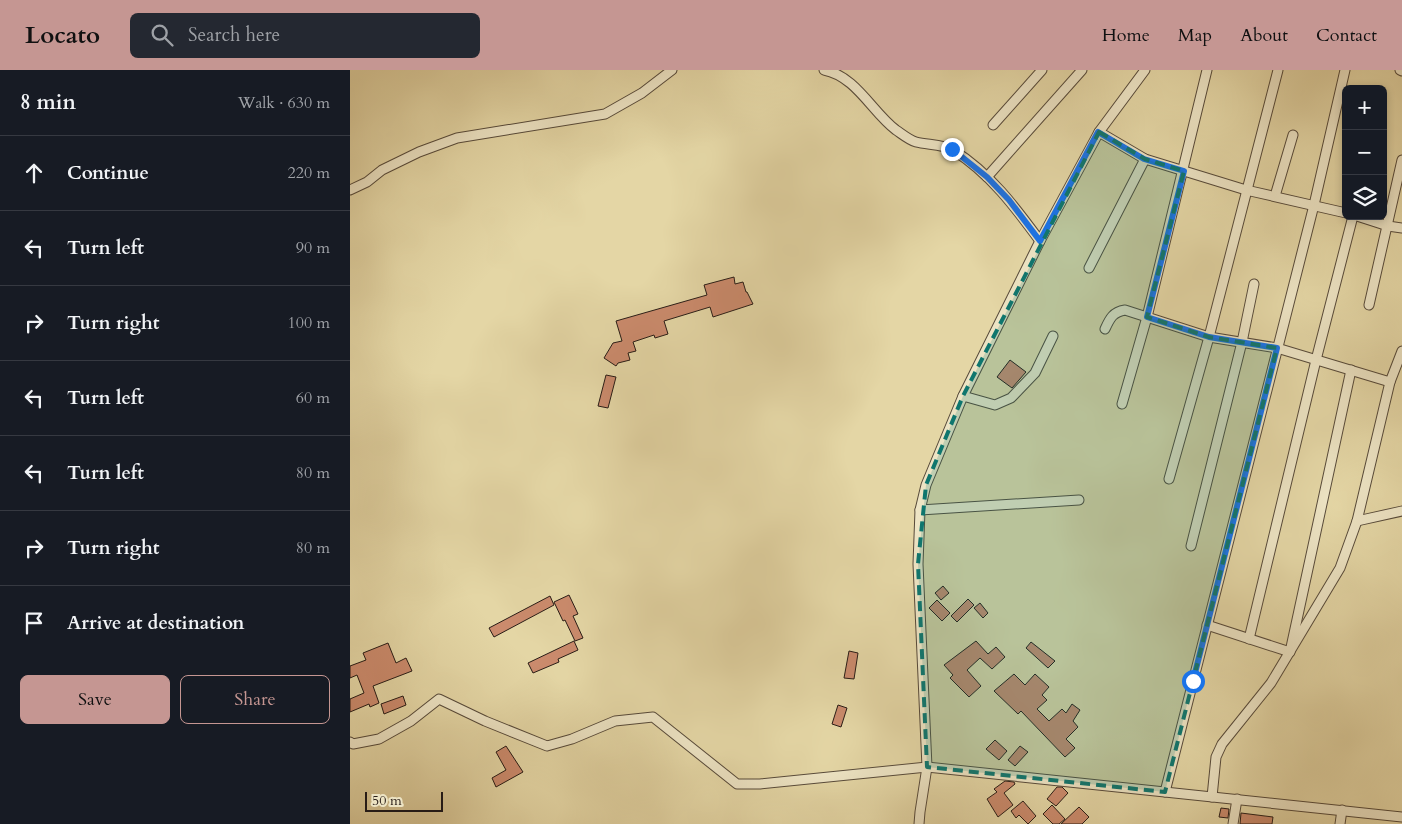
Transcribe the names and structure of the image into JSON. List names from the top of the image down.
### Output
{
  "scale_bar": "50 m",
  "page": {
    "header": "Locato",
    "search": "Search here",
    "nav": [
      "Home",
      "Map",
      "About",
      "Contact"
    ],
    "heading": ["8 min", "Walk · 630 m"],
    "map_buttons": ["+", "−"],
    "list": [
      ["Continue", "220 m"],
      ["Turn left", "90 m"],
      ["Turn right", "100 m"],
      ["Turn left", "60 m"],
      ["Turn left", "80 m"],
      ["Turn right", "80 m"],
      "Arrive at destination"
    ],
    "buttons": ["Save", "Share"],
    "scale": "50 m"
  }
}
